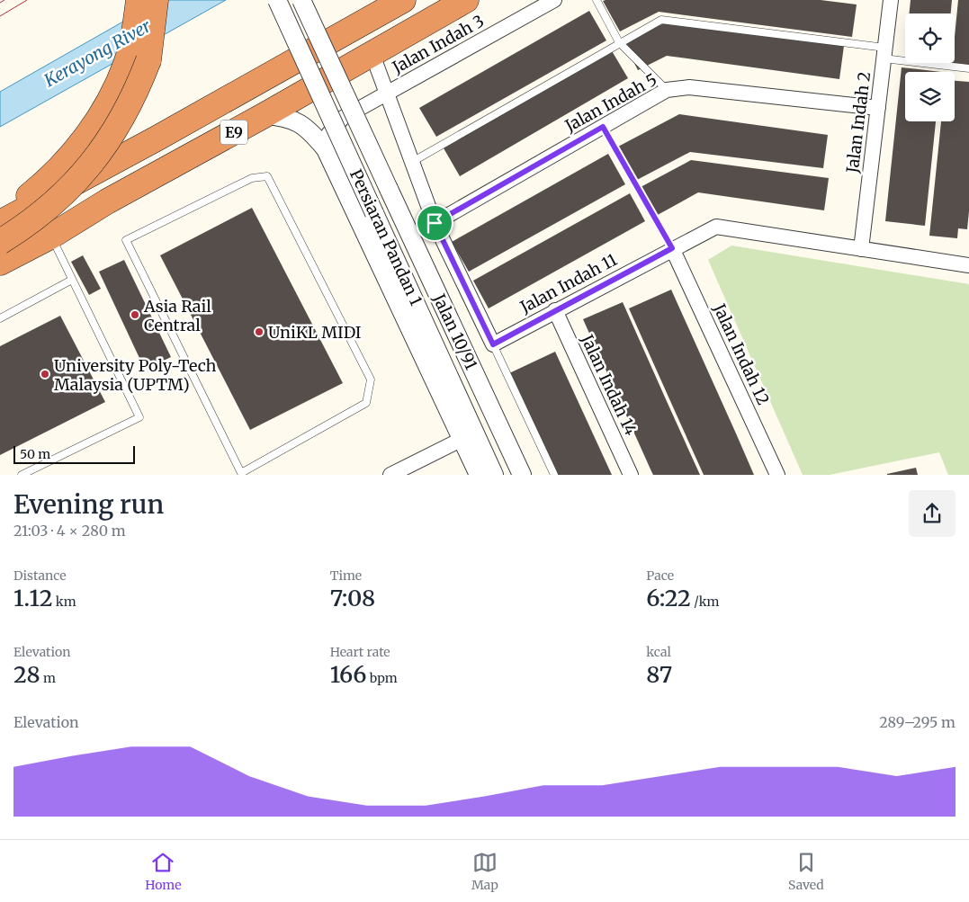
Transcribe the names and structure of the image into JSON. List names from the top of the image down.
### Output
{
  "streets": {
    "highway": ["E9"],
    "street": [
      "Jalan Indah 3",
      "Jalan Indah 5",
      "Jalan Indah 2",
      "Persiaran Pandan 1",
      "Jalan Indah 11",
      "Jalan 10/91",
      "Jalan Indah 12",
      "Jalan Indah 14"
    ]
  },
  "crossings": [
    ["Jalan Indah 5", "Jalan Indah 2"],
    ["Jalan Indah 2", "Jalan Indah 11"],
    ["Persiaran Pandan 1", "Jalan 10/91"],
    ["Jalan Indah 11", "Jalan Indah 12"],
    ["Jalan Indah 11", "Jalan Indah 14"]
  ],
  "water": ["Kerayong River"],
  "places": ["Asia Rail Central", "UniKL MIDI", "University Poly-Tech Malaysia (UPTM)"],
  "scale_bar": "50 m",
  "page": {
    "scale": "50 m",
    "heading": ["Evening run", "21:03 · 4 × 280 m"],
    "stats": [
      ["Distance", "1.12 km"],
      ["Time", "7:08"],
      ["Pace", "6:22 /km"],
      ["Elevation", "28 m"],
      ["Heart rate", "166 bpm"],
      ["kcal", "87"]
    ],
    "chart": ["Elevation", "289–295 m"],
    "tabs": ["Home", "Map", "Saved"]
  }
}
